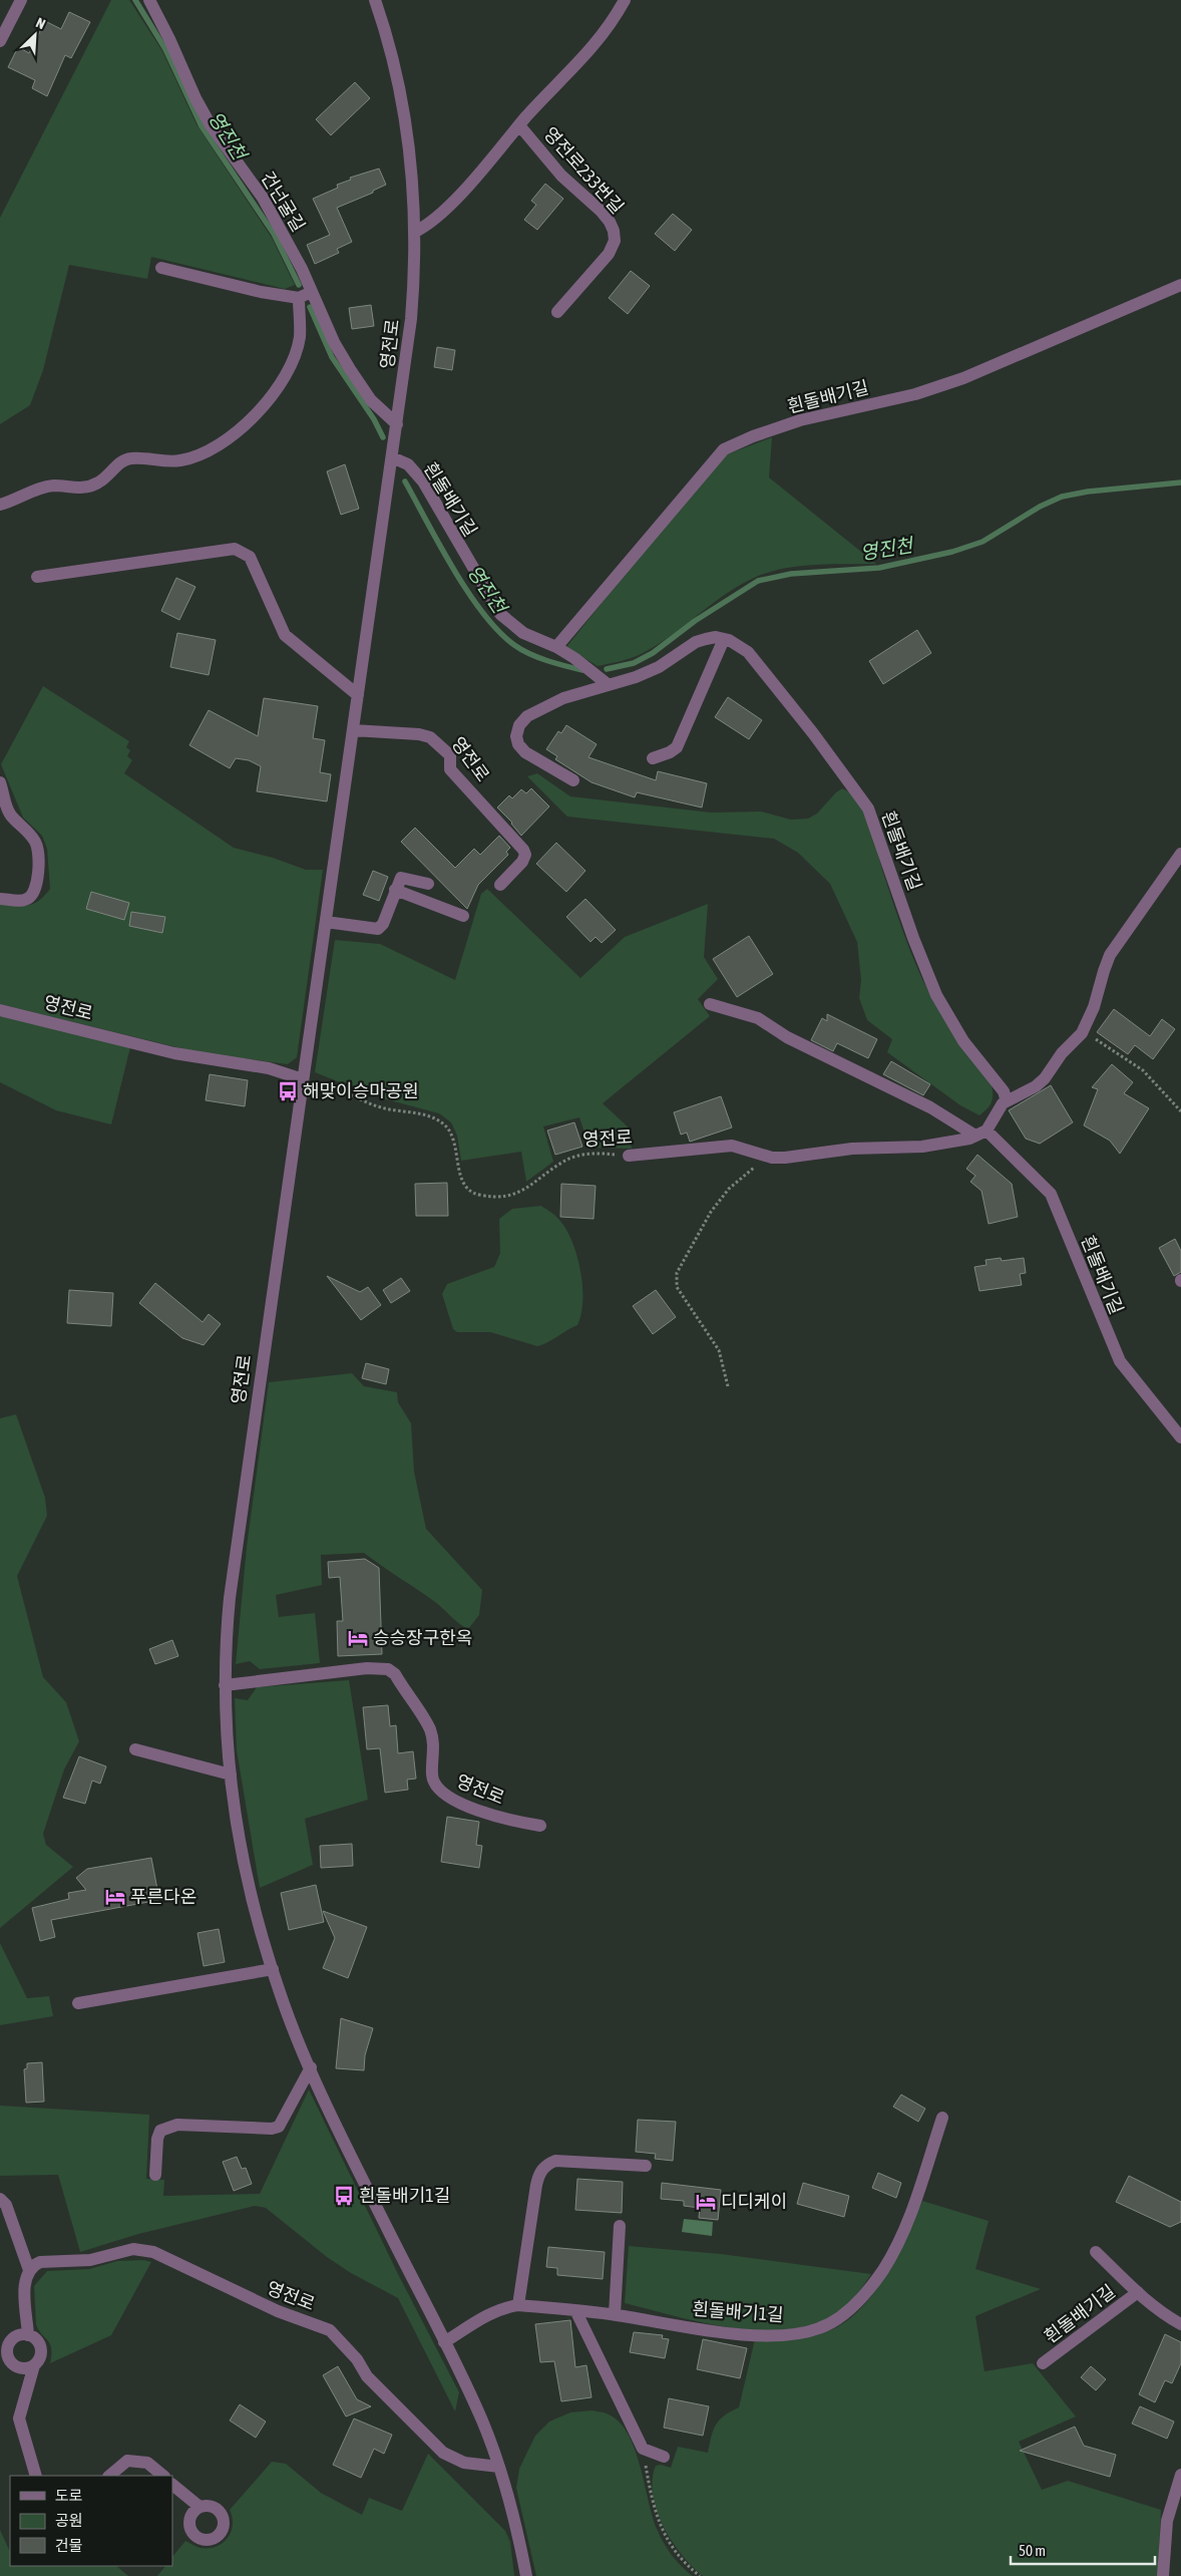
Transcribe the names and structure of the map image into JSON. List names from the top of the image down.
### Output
{
  "streets": {
    "street": [
      "영전로233번길",
      "건넌굴길",
      "영전로",
      "흰돌배기길",
      "흰돌배기1길"
    ]
  },
  "crossings": [
    ["영전로233번길", "영전로"],
    ["건넌굴길", "영전로"],
    ["영전로", "흰돌배기길"],
    ["영전로", "흰돌배기1길"]
  ],
  "water": ["영진천"],
  "places": {
    "bus stop": ["해맞이승마공원", "흰돌배기1길"],
    "hotel": ["승승장구한옥", "푸른다온", "디디케이"]
  },
  "legend": ["도로", "공원", "건물"],
  "scale_bar": "50 m",
  "north": "top right"
}
